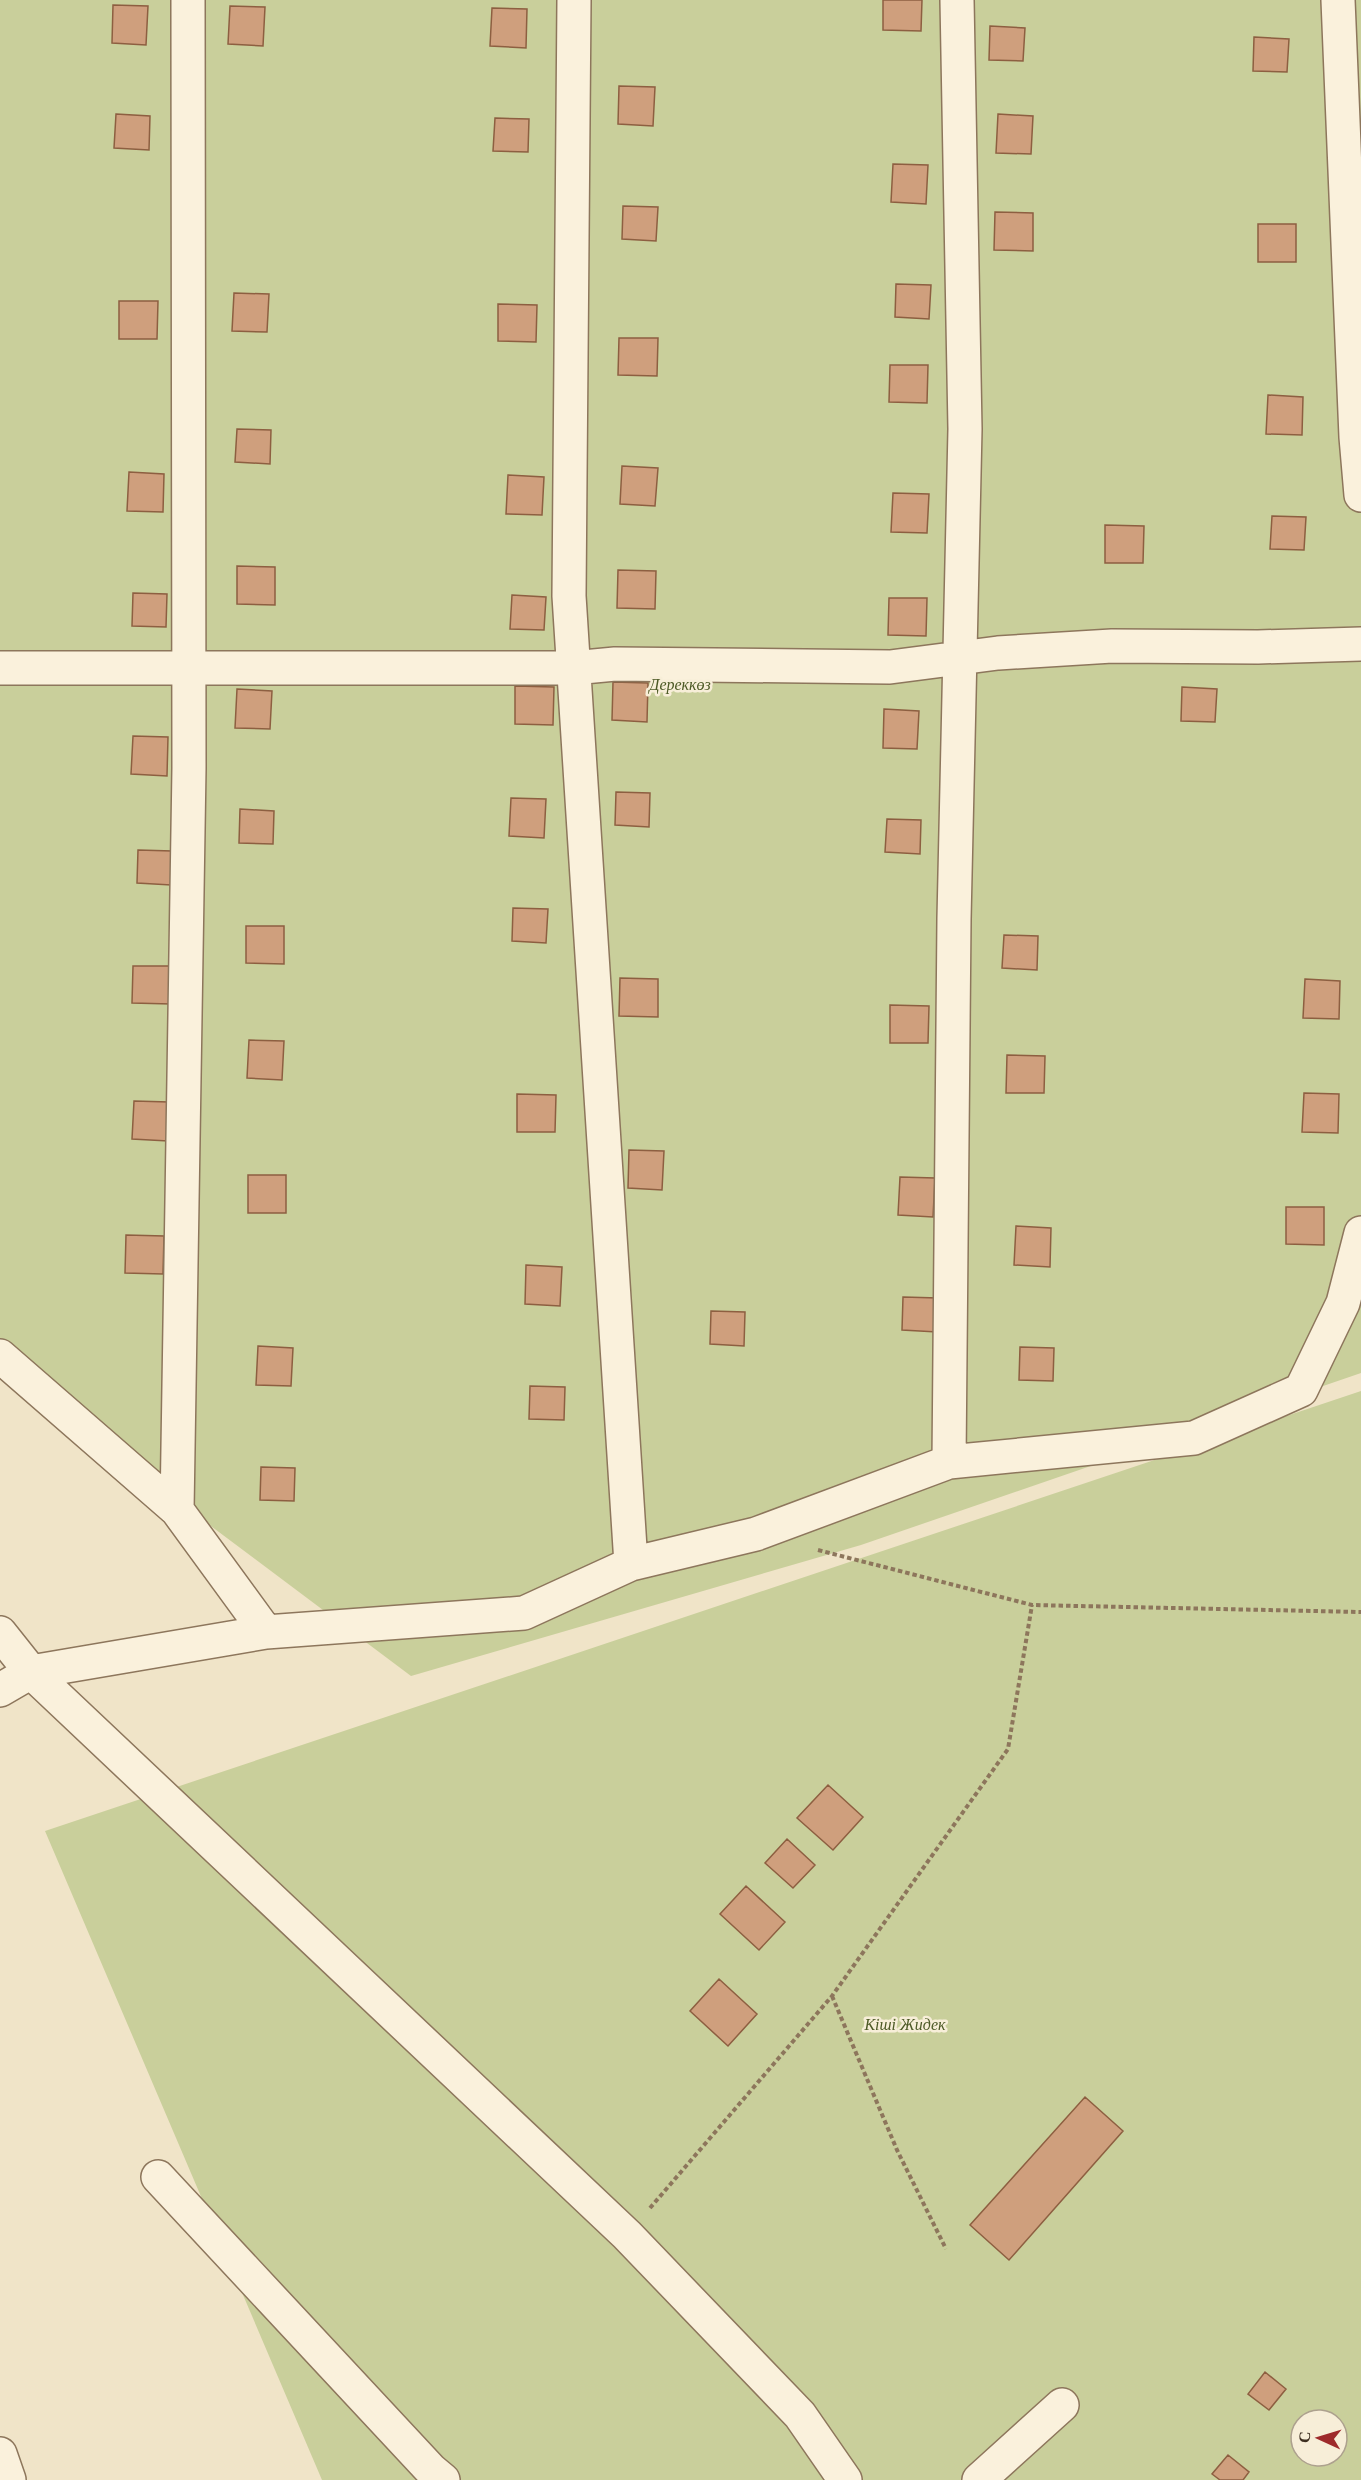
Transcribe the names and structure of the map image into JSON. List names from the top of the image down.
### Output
{
  "parks": ["Дереккөз", "Кіші Жидек"],
  "north": "left"
}
